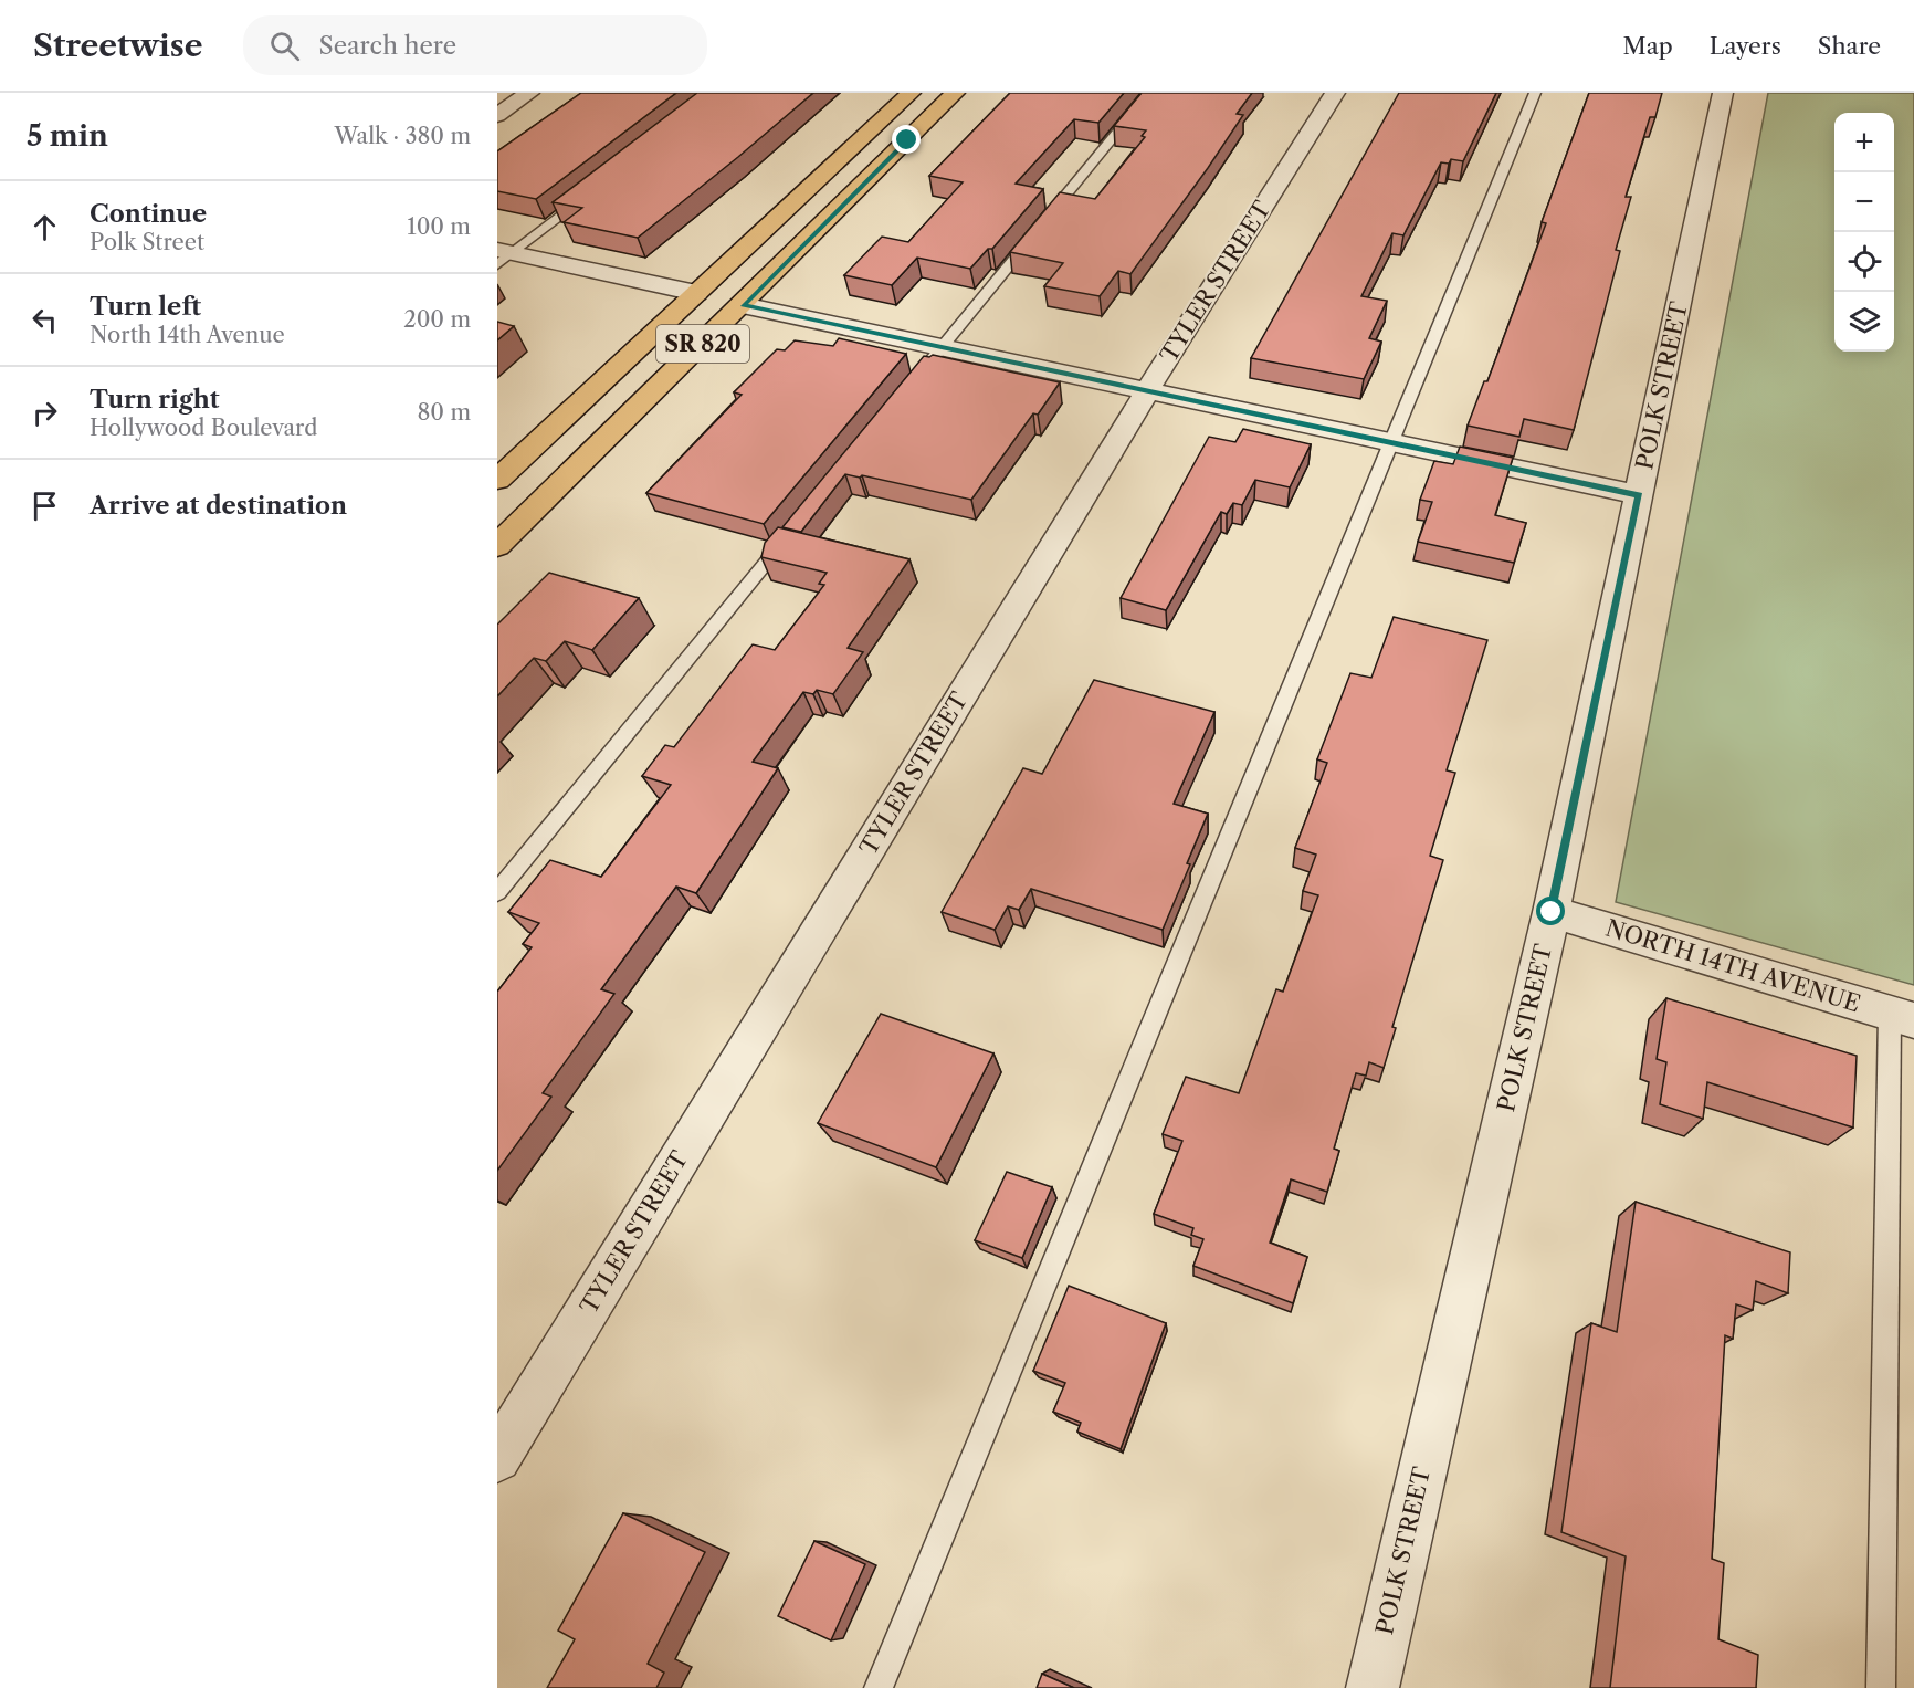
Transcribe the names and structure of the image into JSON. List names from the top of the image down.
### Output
{
  "streets": {
    "main road": ["SR 820"],
    "street": ["TYLER STREET", "POLK STREET", "NORTH 14TH AVENUE"]
  },
  "crossings": [
    ["POLK STREET", "NORTH 14TH AVENUE"]
  ],
  "page": {
    "header": "Streetwise",
    "search": "Search here",
    "nav": ["Map", "Layers", "Share"],
    "heading": ["5 min", "Walk · 380 m"],
    "map_buttons": ["+", "−"],
    "list": [
      ["Continue", "Polk Street", "100 m"],
      ["Turn left", "North 14th Avenue", "200 m"],
      ["Turn right", "Hollywood Boulevard", "80 m"],
      "Arrive at destination"
    ]
  }
}
